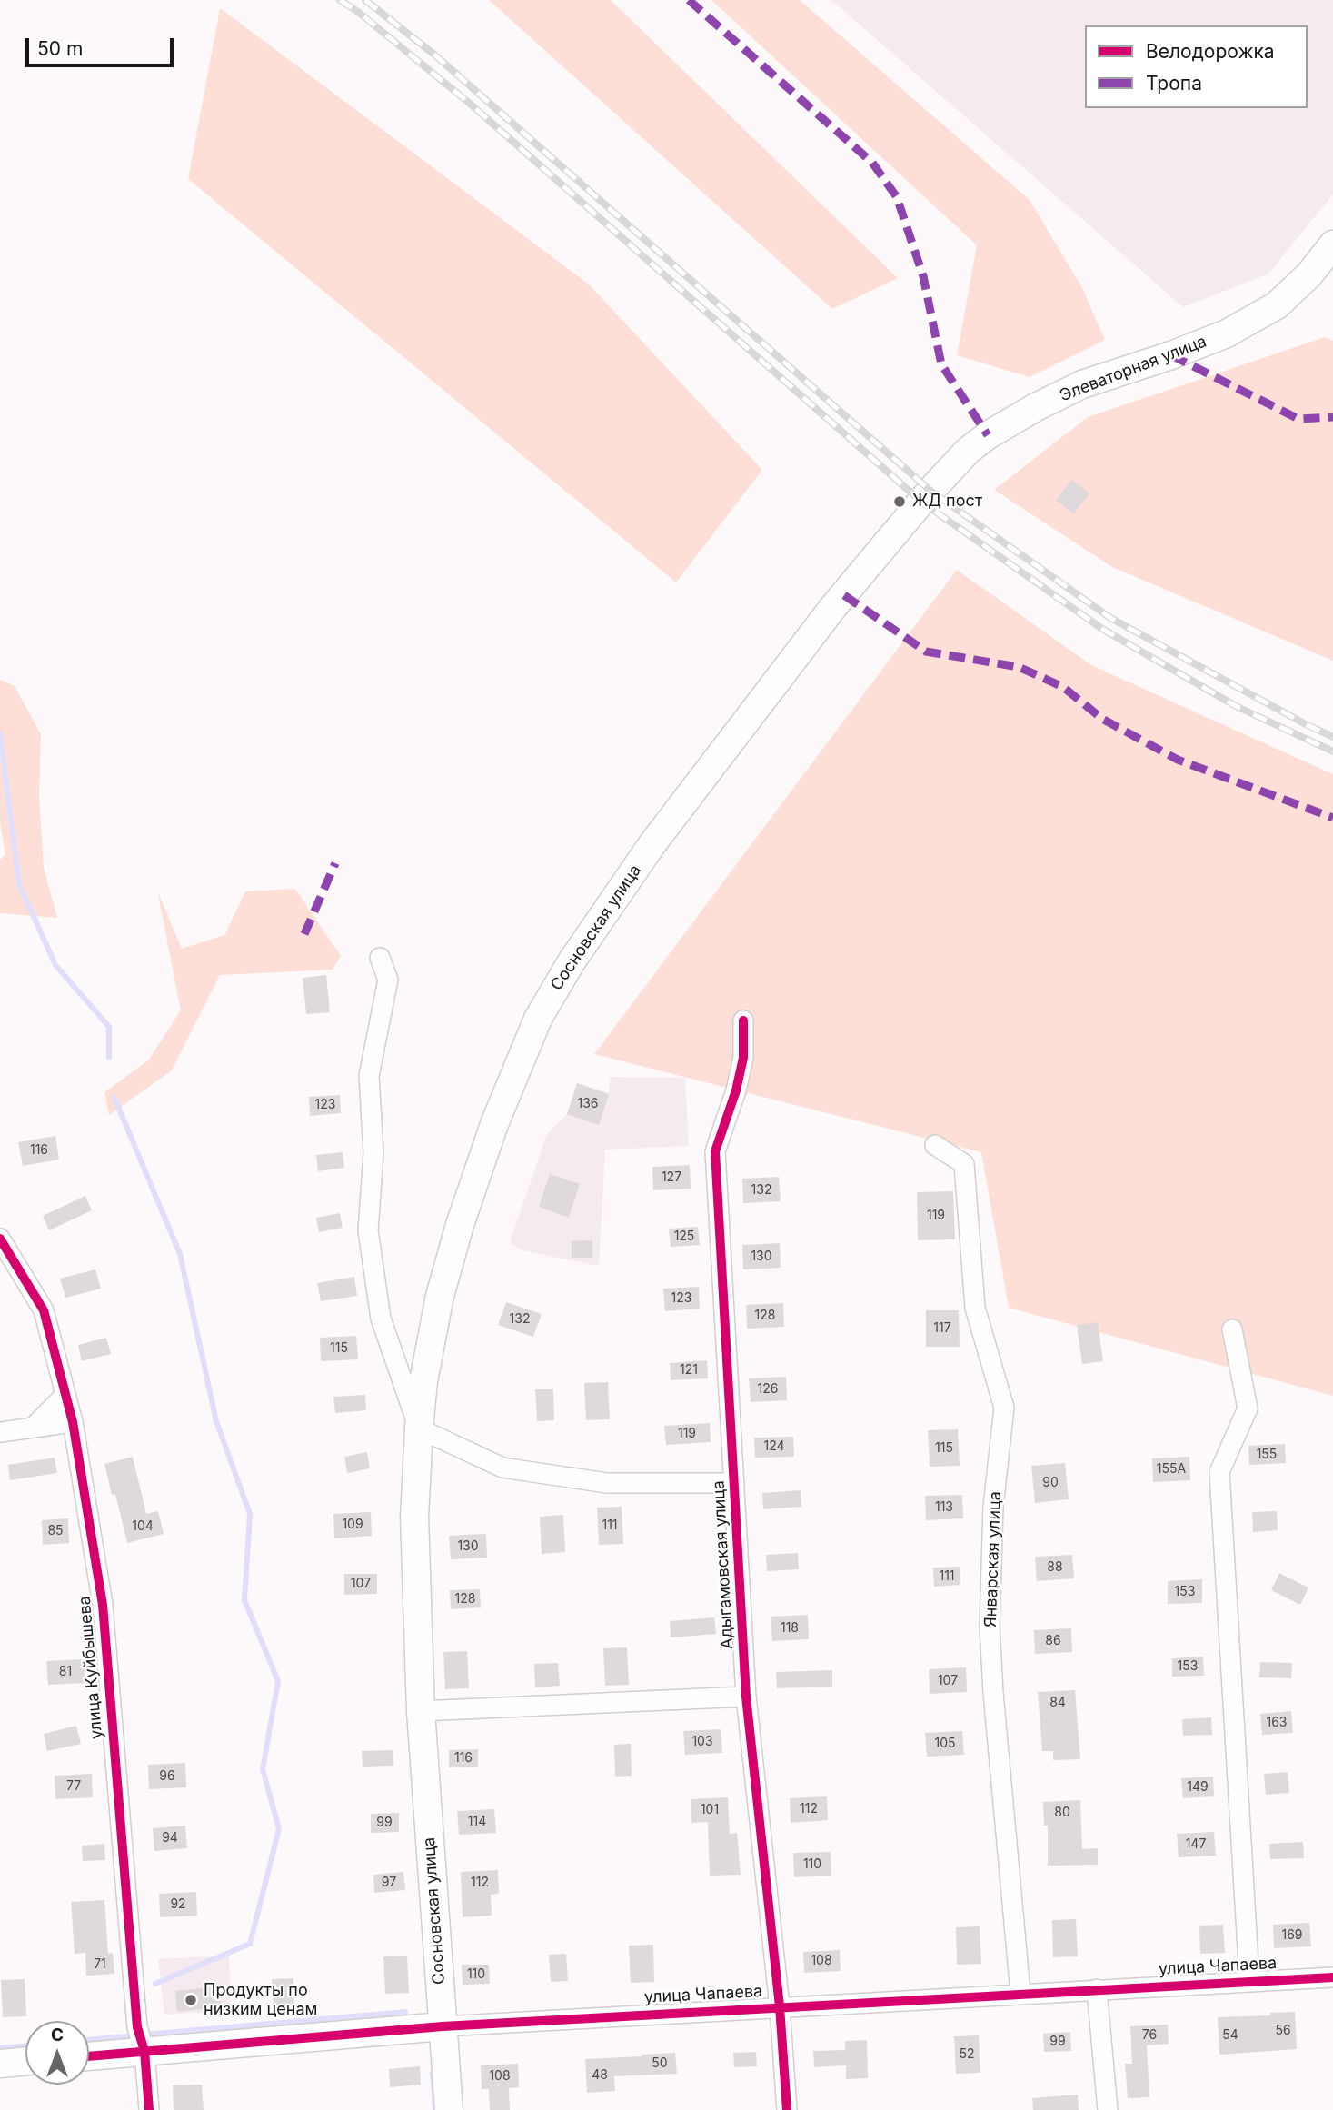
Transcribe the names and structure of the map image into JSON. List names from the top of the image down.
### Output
{
  "streets": {
    "main road": ["Элеваторная улица", "Сосновская улица", "улица Чапаева"],
    "street": ["Январская улица", "Адыгамовская улица", "улица Куйбышева"]
  },
  "crossings": [
    ["Элеваторная улица", "Сосновская улица"],
    ["Сосновская улица", "Адыгамовская улица"],
    ["Сосновская улица", "улица Чапаева"],
    ["Январская улица", "улица Чапаева"],
    ["Адыгамовская улица", "улица Чапаева"],
    ["улица Куйбышева", "улица Чапаева"]
  ],
  "places": ["ЖД пост", "Продукты по низким ценам"],
  "house_numbers": [
    "136",
    "123",
    "116",
    "127",
    "132",
    "119",
    "125",
    "130",
    "123",
    "128",
    "132",
    "117",
    "115",
    "121",
    "126",
    "119",
    "124",
    "115",
    "155",
    "155А",
    "90",
    "113",
    "109",
    "111",
    "104",
    "85",
    "130",
    "88",
    "111",
    "107",
    "153",
    "128",
    "118",
    "86",
    "153",
    "81",
    "107",
    "84",
    "163",
    "103",
    "105",
    "116",
    "96",
    "77",
    "149",
    "112",
    "101",
    "80",
    "114",
    "99",
    "94",
    "147",
    "110",
    "97",
    "112",
    "92",
    "169",
    "108",
    "71",
    "110",
    "56",
    "76",
    "54",
    "99",
    "52",
    "50",
    "48",
    "108"
  ],
  "legend": ["Велодорожка", "Тропа"],
  "scale_bar": "50 m",
  "north": "top"
}
